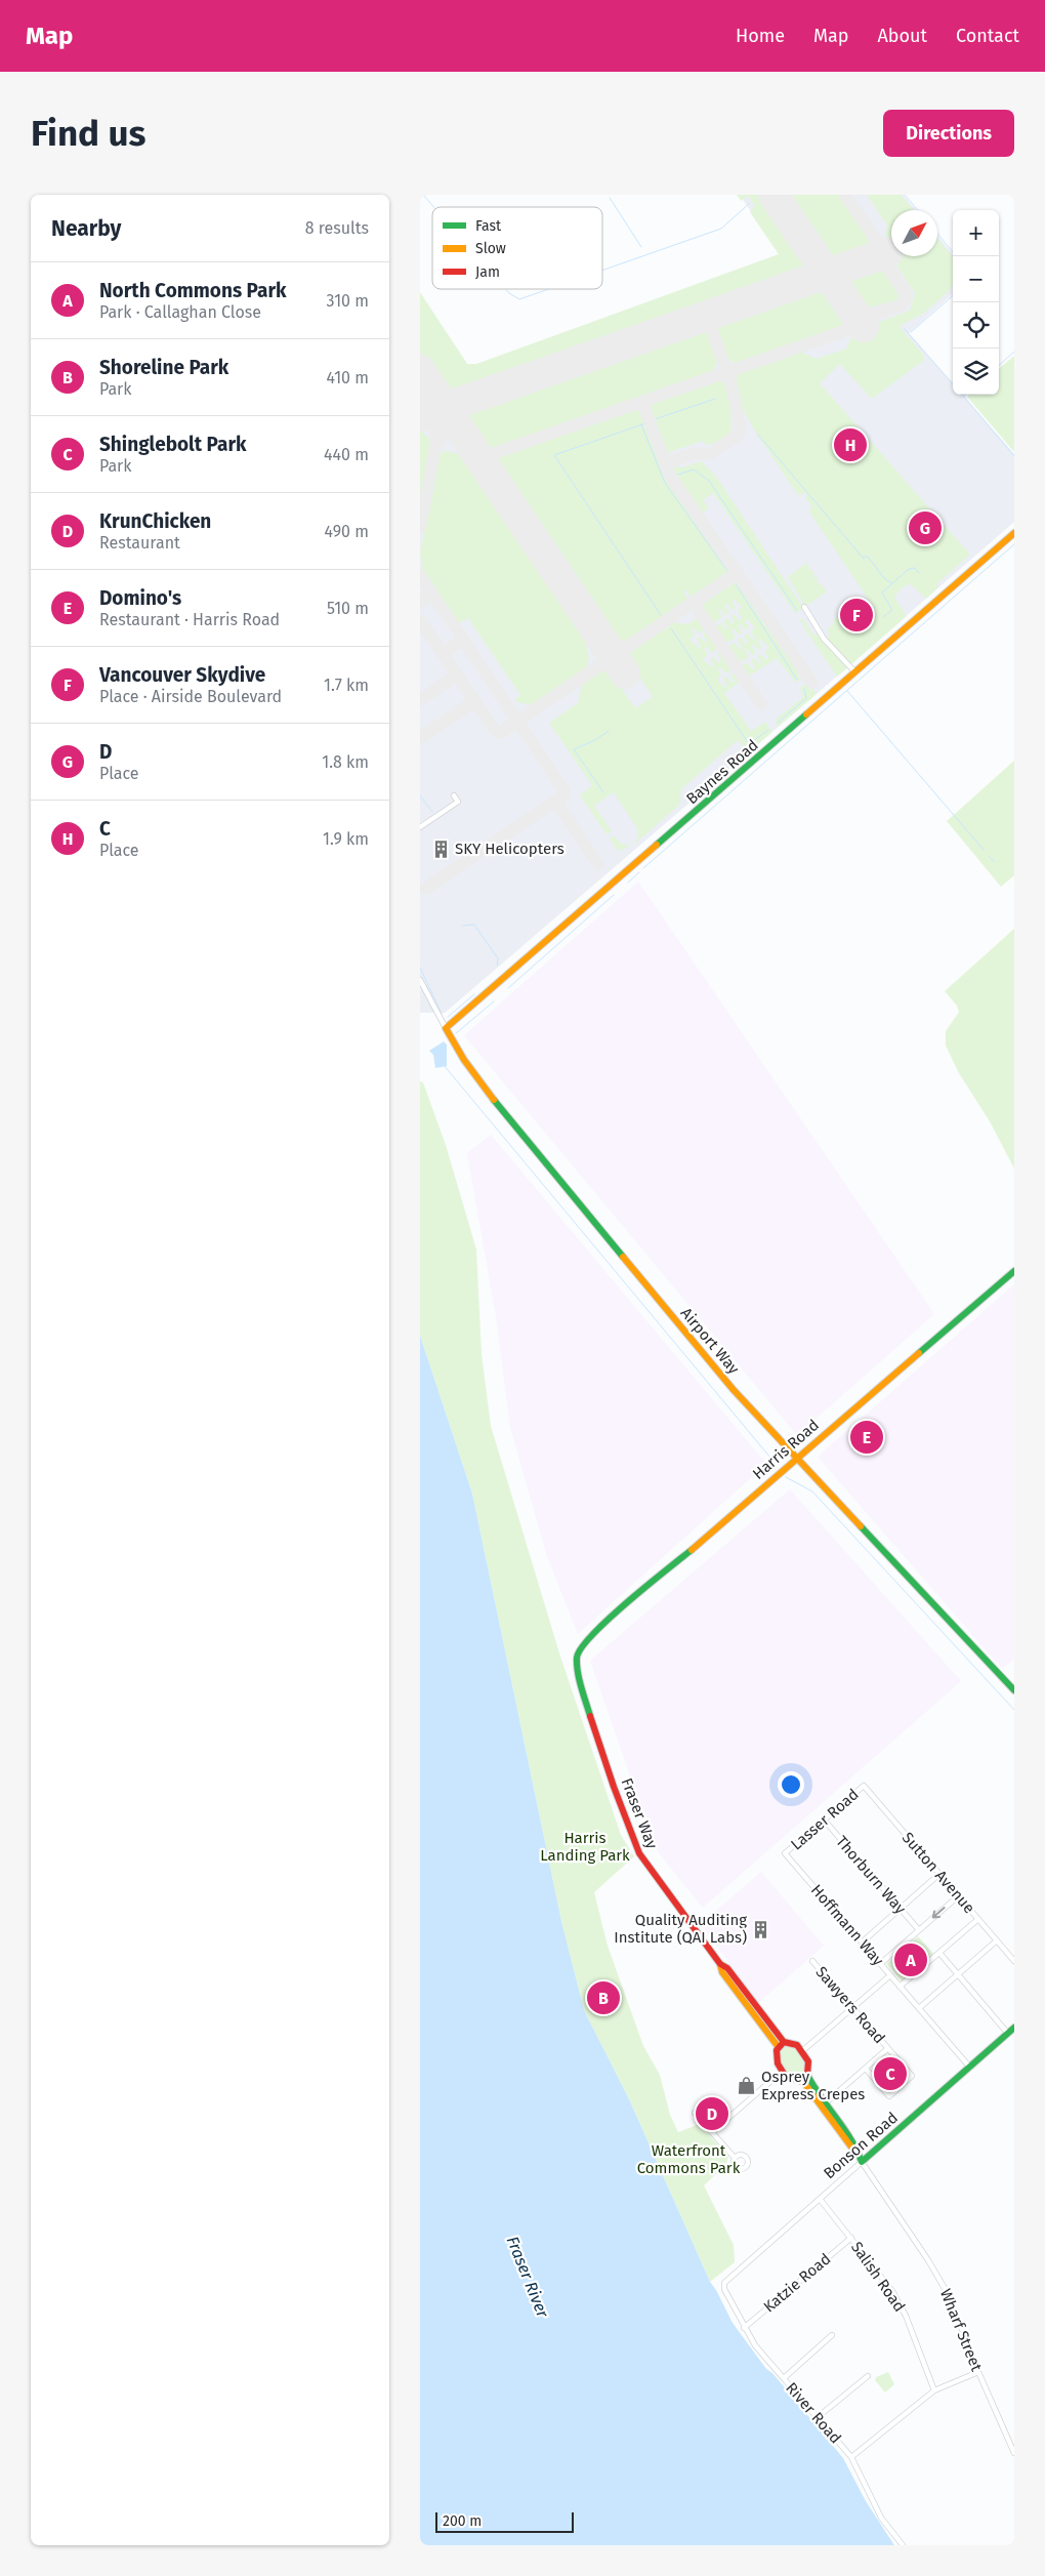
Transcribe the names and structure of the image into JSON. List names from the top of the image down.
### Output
{
  "streets": {
    "street": [
      "Baynes Road",
      "Airport Way",
      "Harris Road",
      "Fraser Way",
      "Lasser Road",
      "Sutton Avenue",
      "Thorburn Way",
      "Hoffmann Way",
      "Sawyers Road",
      "Bonson Road",
      "Salish Road",
      "Katzie Road",
      "Wharf Street",
      "River Road"
    ]
  },
  "crossings": [
    ["Baynes Road", "Airport Way"],
    ["Airport Way", "Harris Road"],
    ["Harris Road", "Fraser Way"],
    ["Lasser Road", "Sutton Avenue"],
    ["Lasser Road", "Thorburn Way"],
    ["Lasser Road", "Hoffmann Way"],
    ["Hoffmann Way", "Bonson Road"],
    ["Bonson Road", "Salish Road"],
    ["Bonson Road", "Wharf Street"],
    ["Bonson Road", "River Road"],
    ["Salish Road", "Katzie Road"],
    ["Katzie Road", "River Road"]
  ],
  "water": ["Fraser River"],
  "parks": ["Harris Landing Park", "Waterfront Commons Park"],
  "places": {
    "building": ["SKY Helicopters", "Quality Auditing Institute (QAI Labs)"],
    "shop": ["Osprey Express Crepes"]
  },
  "legend": ["Fast", "Slow", "Jam"],
  "scale_bar": "200 m",
  "north": "top right",
  "page": {
    "header": "Map",
    "nav": [
      "Home",
      "Map",
      "About",
      "Contact"
    ],
    "buttons": "Directions",
    "title": "Find us",
    "heading": ["Nearby", "8 results"],
    "map_buttons": ["+", "−"],
    "list": [
      {
        "mark": "A",
        "name": "North Commons Park",
        "note": "Park · Callaghan Close",
        "value": "310 m"
      },
      {
        "mark": "B",
        "name": "Shoreline Park",
        "note": "Park",
        "value": "410 m"
      },
      {
        "mark": "C",
        "name": "Shinglebolt Park",
        "note": "Park",
        "value": "440 m"
      },
      {
        "mark": "D",
        "name": "KrunChicken",
        "note": "Restaurant",
        "value": "490 m"
      },
      {
        "mark": "E",
        "name": "Domino's",
        "note": "Restaurant · Harris Road",
        "value": "510 m"
      },
      {
        "mark": "F",
        "name": "Vancouver Skydive",
        "note": "Place · Airside Boulevard",
        "value": "1.7 km"
      },
      {
        "mark": "G",
        "name": "D",
        "note": "Place",
        "value": "1.8 km"
      },
      {
        "mark": "H",
        "name": "C",
        "note": "Place",
        "value": "1.9 km"
      }
    ],
    "pins": [
      "H",
      "G",
      "F",
      "E",
      "A",
      "B",
      "C",
      "D"
    ],
    "scale": "200 m"
  }
}
